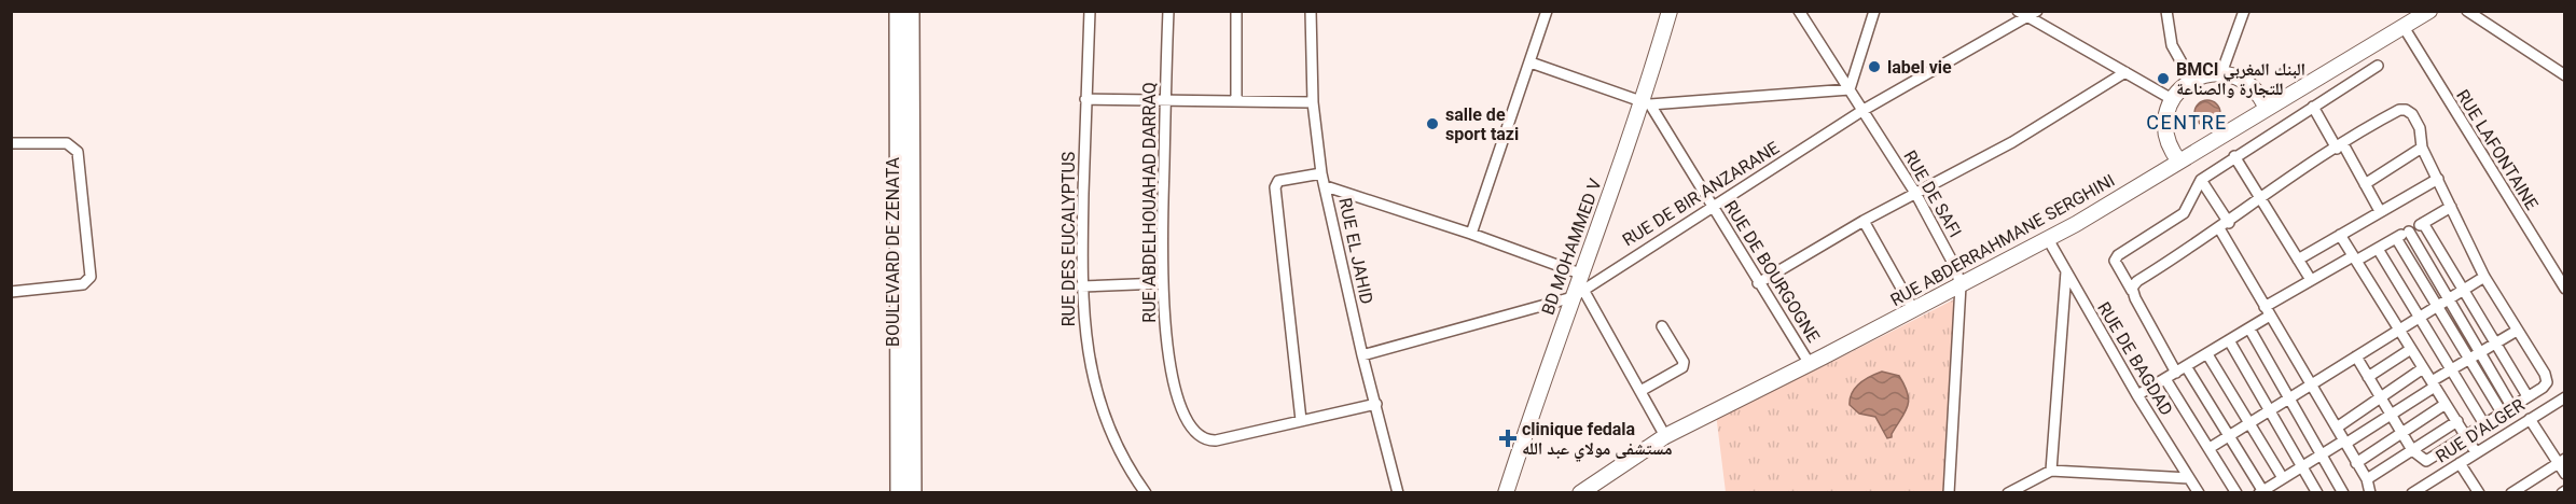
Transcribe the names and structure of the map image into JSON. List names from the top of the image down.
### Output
{
  "streets": {
    "main road": ["BOULEVARD DE ZENATA"],
    "street": [
      "RUE LAFONTAINE",
      "RUE DE BIR ANZARANE",
      "RUE DE SAFI",
      "RUE ABDELHOUAHAD DARRAQ",
      "RUE DES EUCALYPTUS",
      "RUE ABDERRAHMANE SERGHINI",
      "BD MOHAMMED V",
      "RUE EL JAHID",
      "RUE DE BOURGOGNE",
      "RUE DE BAGDAD",
      "RUE D'ALGER"
    ]
  },
  "crossings": [
    ["RUE DE BIR ANZARANE", "RUE DE SAFI"],
    ["RUE DE BIR ANZARANE", "BD MOHAMMED V"],
    ["RUE DE BIR ANZARANE", "RUE EL JAHID"],
    ["RUE DE BIR ANZARANE", "RUE DE BOURGOGNE"],
    ["RUE DE SAFI", "RUE ABDERRAHMANE SERGHINI"],
    ["RUE ABDELHOUAHAD DARRAQ", "RUE EL JAHID"],
    ["RUE ABDERRAHMANE SERGHINI", "RUE DE BOURGOGNE"],
    ["RUE ABDERRAHMANE SERGHINI", "RUE DE BAGDAD"],
    ["BD MOHAMMED V", "RUE DE BOURGOGNE"]
  ],
  "districts": ["CENTRE"],
  "places": {
    "other": ["label vie", "BMCI البنك المغربي للتجارة والصناعة", "salle de sport tazi"],
    "health": ["clinique fedala مستشفى مولاي عبد الله"]
  }
}
